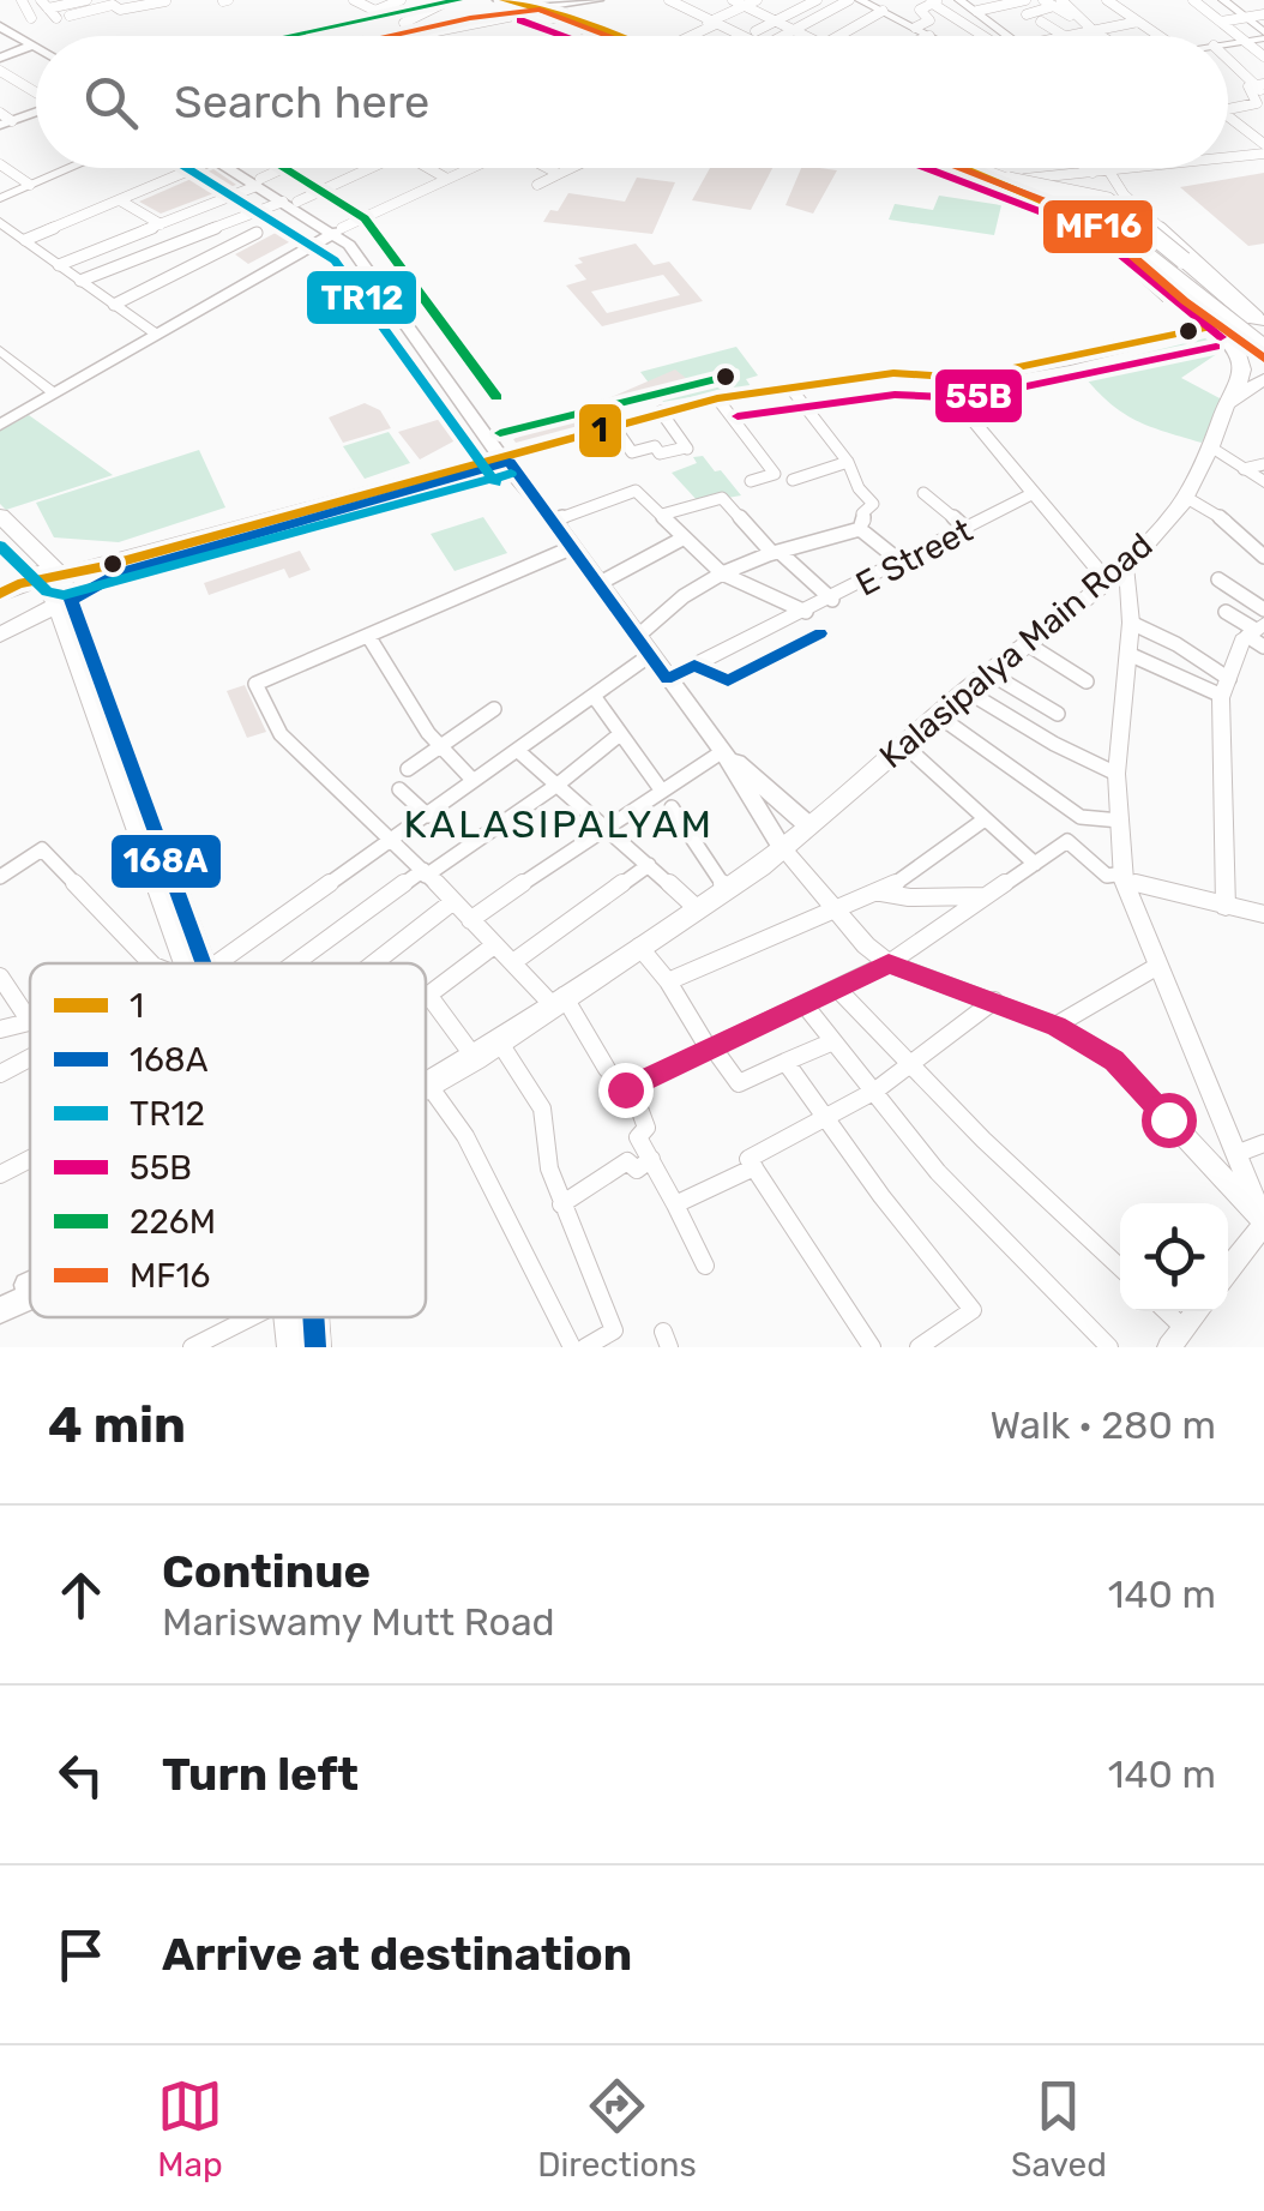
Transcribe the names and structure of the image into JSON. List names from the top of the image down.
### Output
{
  "streets": {
    "main road": ["Kalasipalya Main Road"],
    "street": ["E Street"]
  },
  "districts": ["KALASIPALYAM"],
  "lines": [
    "transit line 1",
    "transit line 226M",
    "transit line MF16",
    "transit line 55B",
    "transit line TR12",
    "transit line 168A"
  ],
  "legend": [
    "1",
    "168A",
    "TR12",
    "55B",
    "226M",
    "MF16"
  ],
  "page": {
    "search": "Search here",
    "heading": ["4 min", "Walk · 280 m"],
    "list": [
      ["Continue", "Mariswamy Mutt Road", "140 m"],
      ["Turn left", "140 m"],
      "Arrive at destination"
    ],
    "nav": ["Map", "Directions", "Saved"]
  }
}
